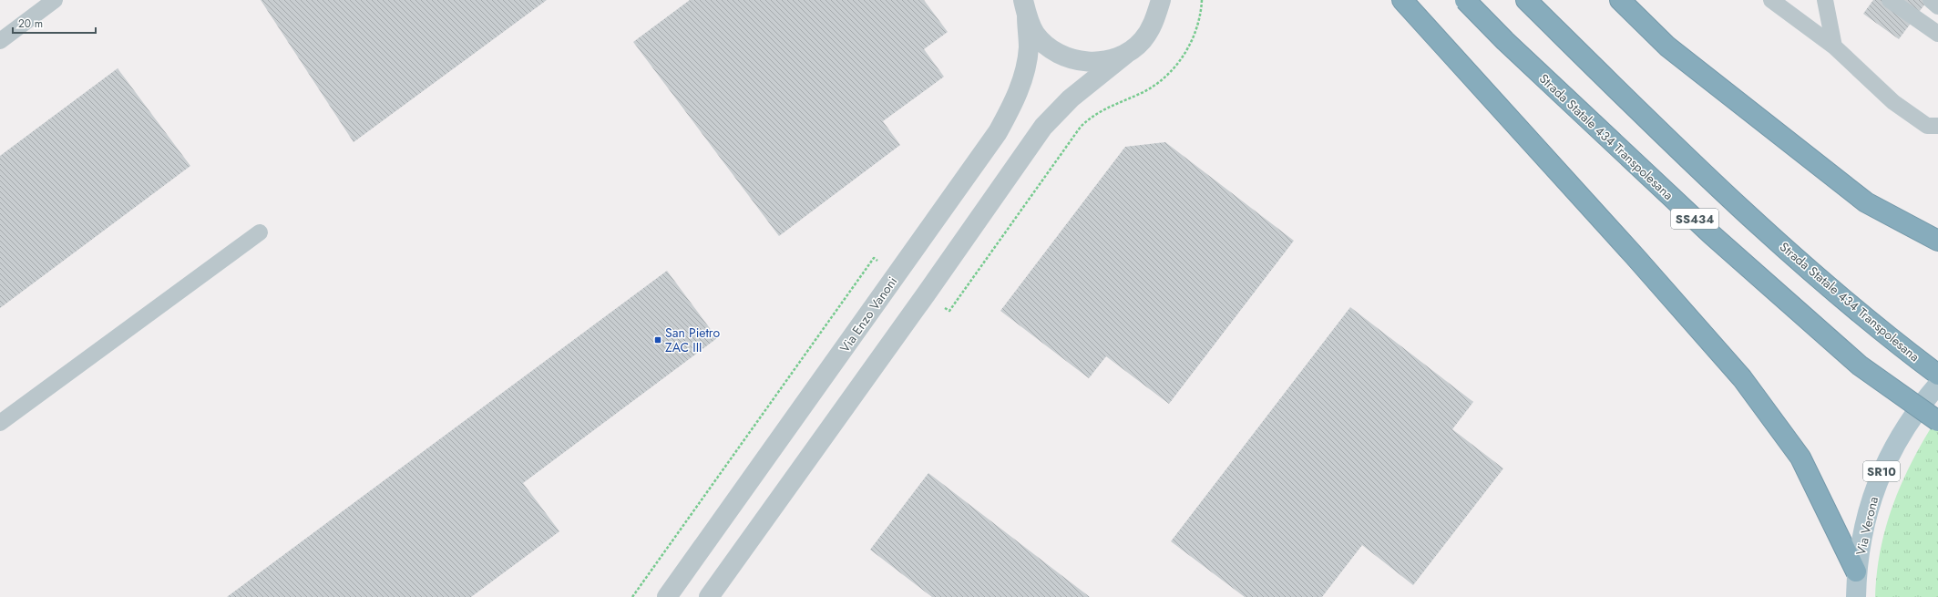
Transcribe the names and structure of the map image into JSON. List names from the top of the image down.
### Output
{
  "streets": {
    "highway": ["Strada Statale 434 Transpolesana", "SS434"],
    "main road": ["SR10", "Via Verona"],
    "street": ["Via Enzo Vanoni"]
  },
  "places": {
    "transit": ["San Pietro ZAC III"]
  },
  "scale_bar": "20 m"
}
